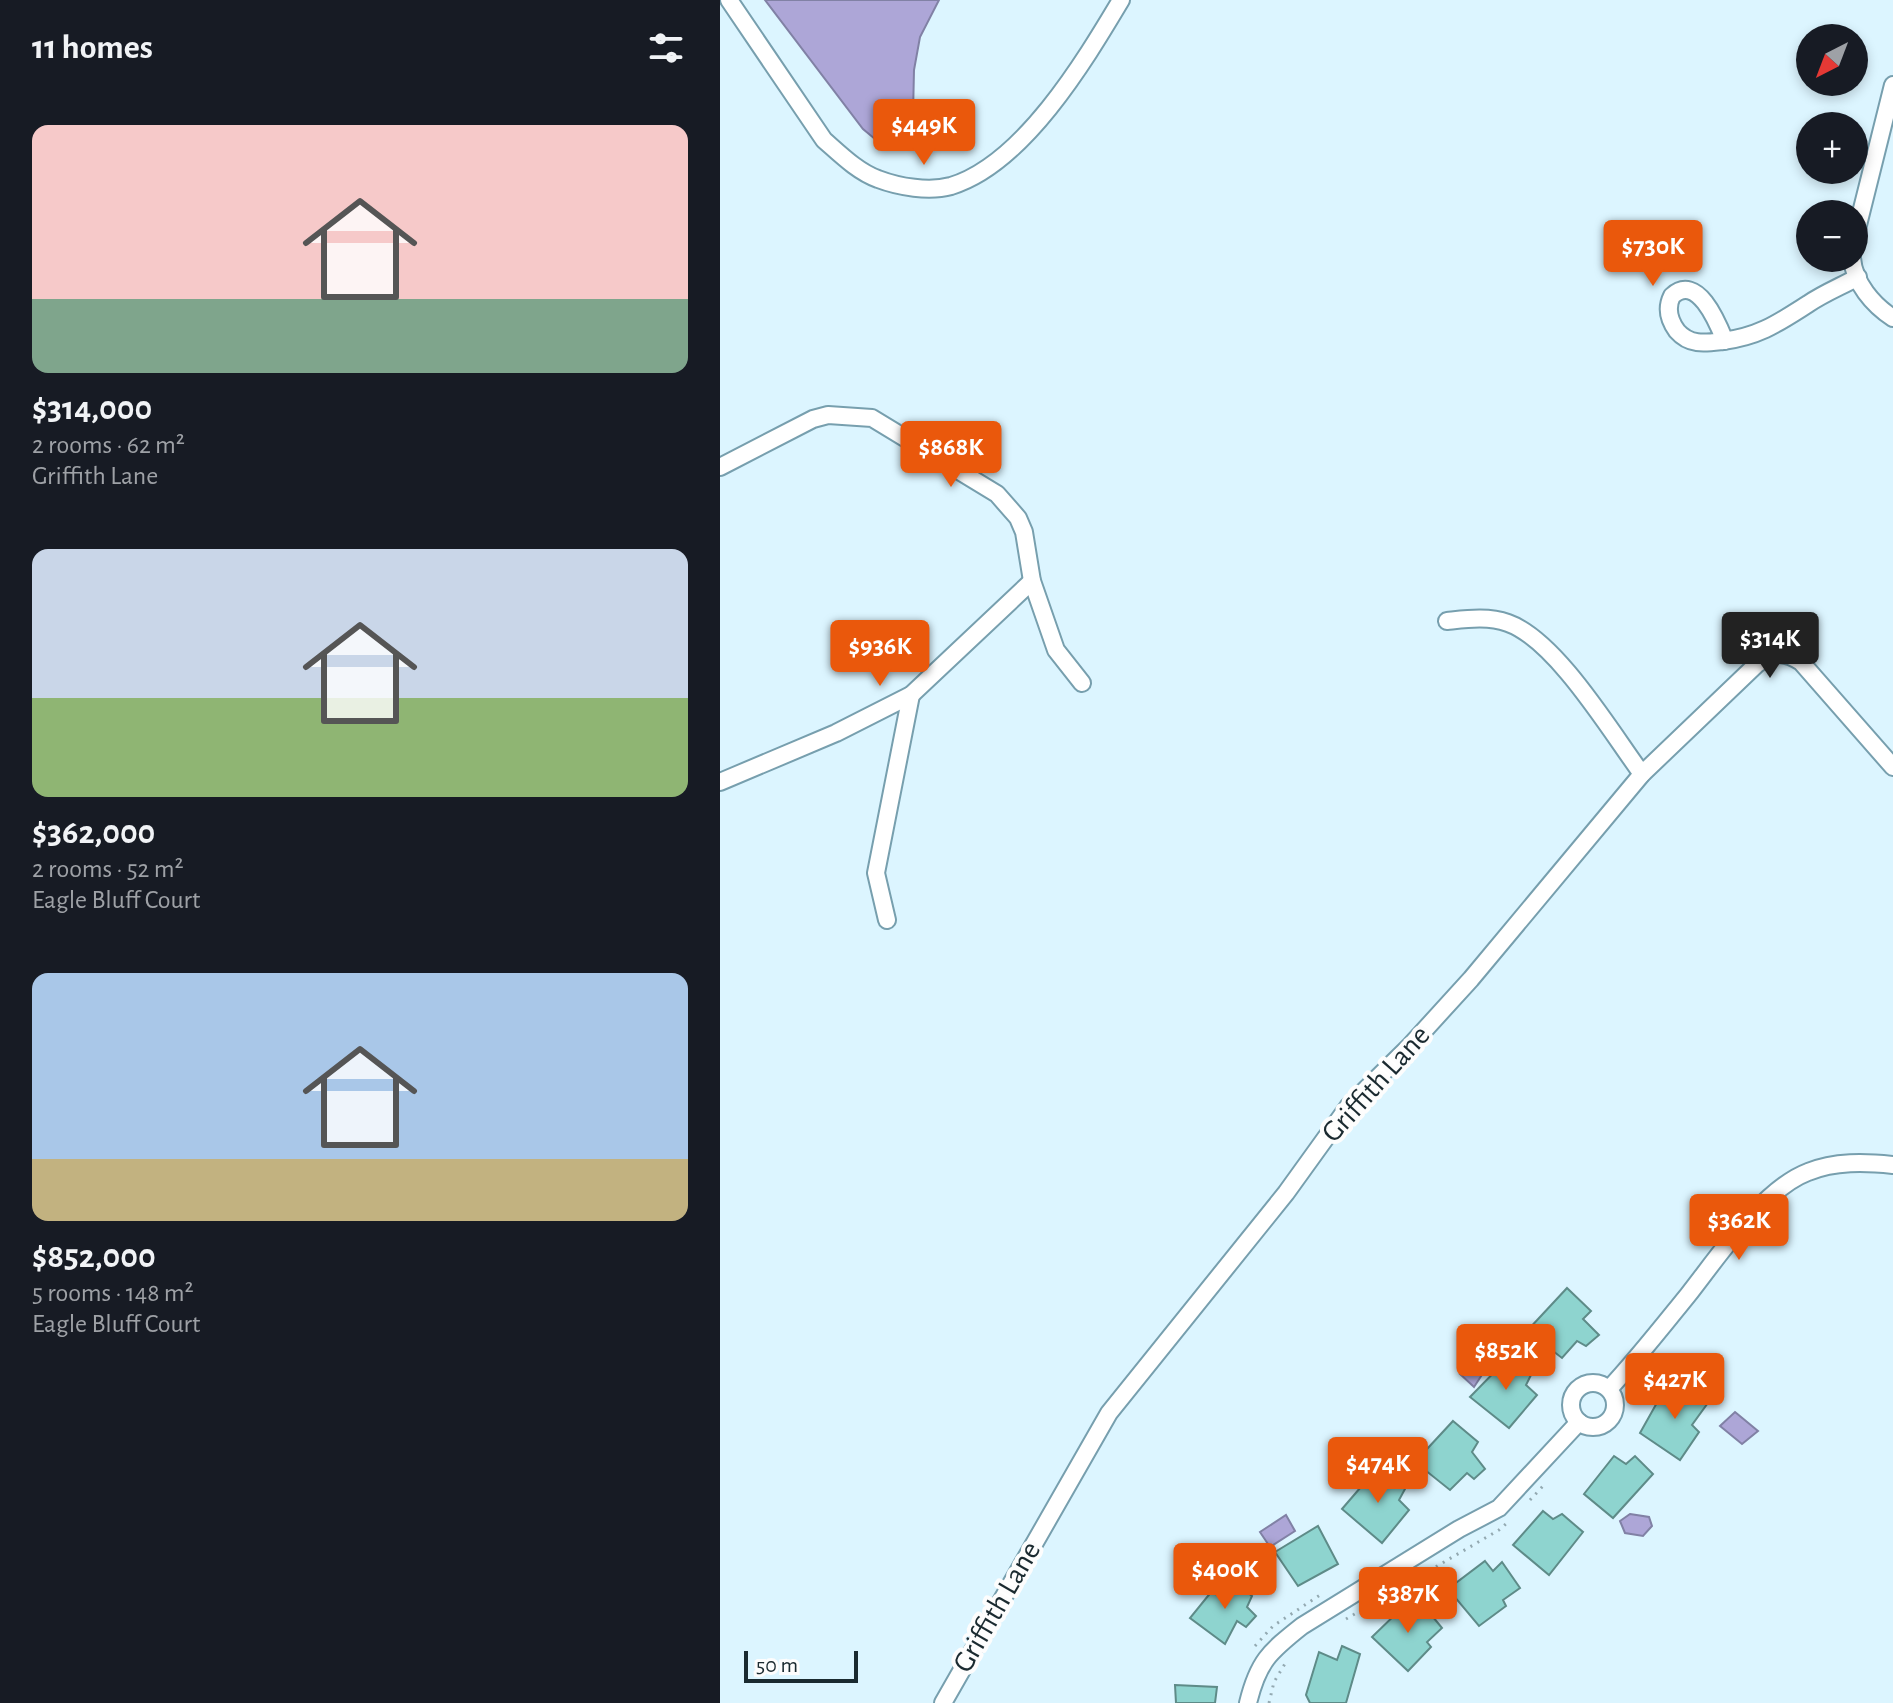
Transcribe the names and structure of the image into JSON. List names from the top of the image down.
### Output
{
  "streets": {
    "street": ["Griffith Lane"]
  },
  "scale_bar": "50 m",
  "north": "bottom left",
  "page": {
    "heading": "11 homes",
    "map_buttons": ["+", "−"],
    "list": [
      {
        "name": "$314,000",
        "note": "2 rooms · 62 m² · Griffith Lane"
      },
      {
        "name": "$362,000",
        "note": "2 rooms · 52 m² · Eagle Bluff Court"
      },
      {
        "name": "$852,000",
        "note": "5 rooms · 148 m² · Eagle Bluff Court"
      }
    ],
    "price": [
      "$449K",
      "$730K",
      "$868K",
      "$314K",
      "$936K",
      "$362K",
      "$852K",
      "$427K",
      "$474K",
      "$400K",
      "$387K"
    ],
    "scale": "50 m"
  }
}
